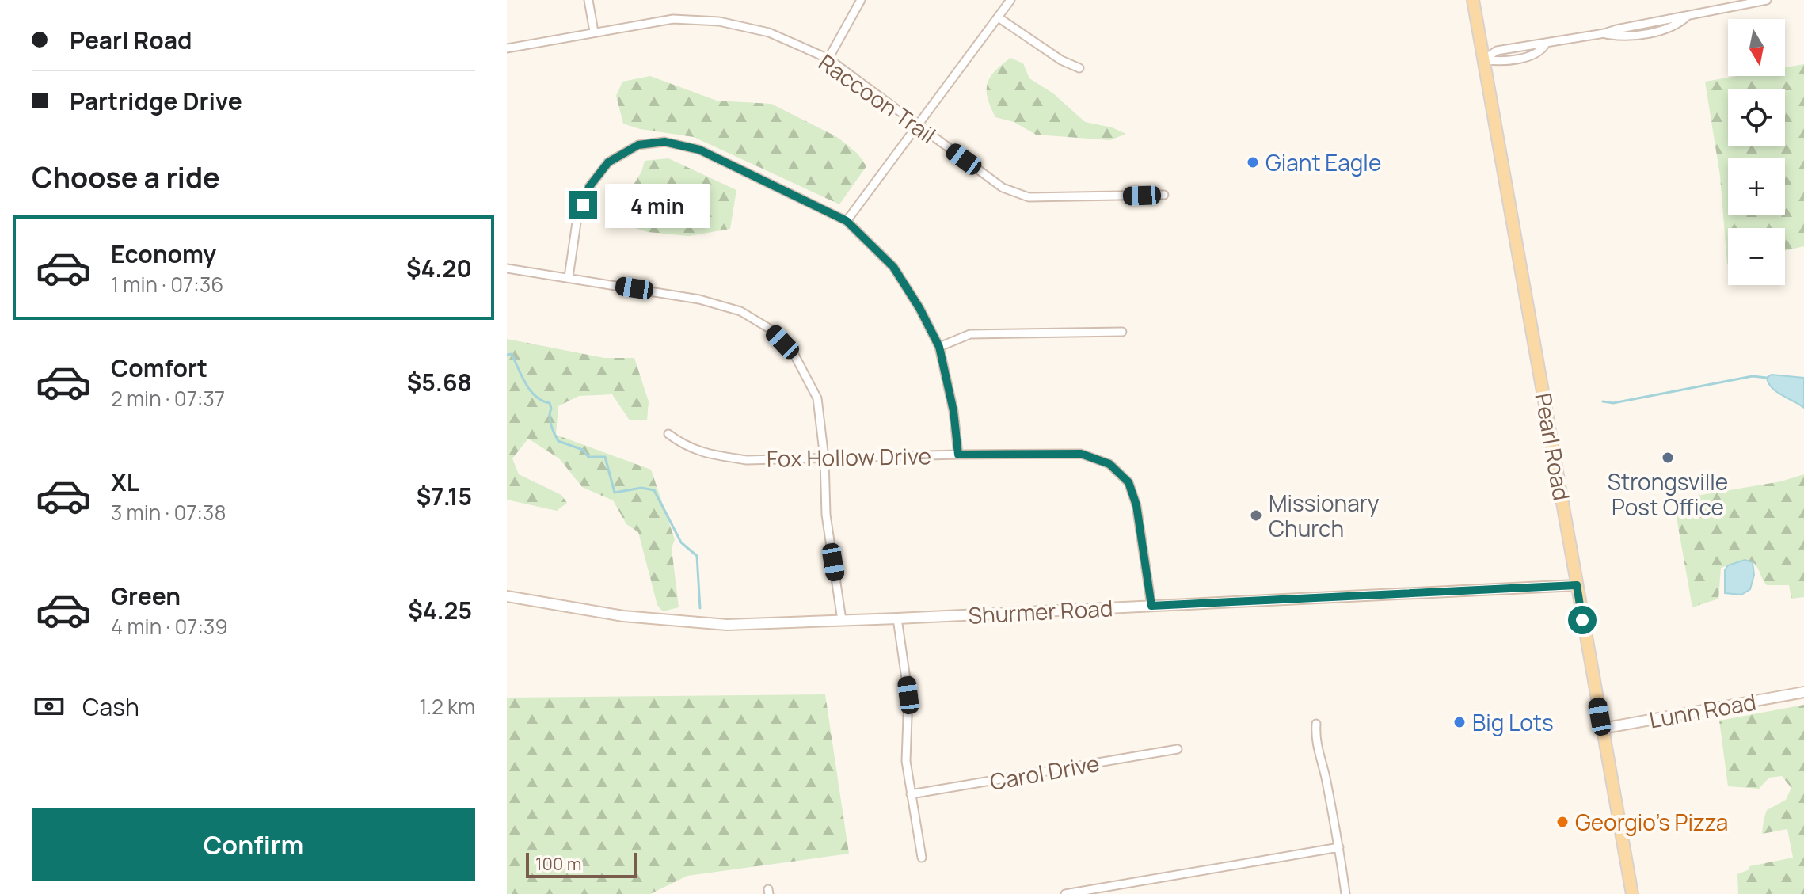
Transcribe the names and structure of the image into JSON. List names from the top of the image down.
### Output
{
  "streets": {
    "main road": ["Pearl Road"],
    "street": [
      "Raccoon Trail",
      "Fox Hollow Drive",
      "Shurmer Road",
      "Lunn Road",
      "Carol Drive"
    ]
  },
  "crossings": [
    ["Pearl Road", "Shurmer Road"],
    ["Pearl Road", "Lunn Road"],
    ["Fox Hollow Drive", "Shurmer Road"]
  ],
  "places": [
    "Giant Eagle",
    "Strongsville Post Office",
    "Missionary Church",
    "Big Lots",
    "Georgio's Pizza"
  ],
  "scale_bar": "100 m",
  "north": "bottom",
  "page": {
    "banner": ["Pearl Road", "Partridge Drive"],
    "map_buttons": ["+", "−"],
    "heading": "Choose a ride",
    "bubble": "4 min",
    "list": [
      {
        "name": "Economy",
        "note": "1 min · 07:36",
        "value": "$4.20"
      },
      {
        "name": "Comfort",
        "note": "2 min · 07:37",
        "value": "$5.68"
      },
      {
        "name": "XL",
        "note": "3 min · 07:38",
        "value": "$7.15"
      },
      {
        "name": "Green",
        "note": "4 min · 07:39",
        "value": "$4.25"
      }
    ],
    "pay": ["Cash", "1.2 km"],
    "buttons": "Confirm",
    "scale": "100 m"
  }
}
